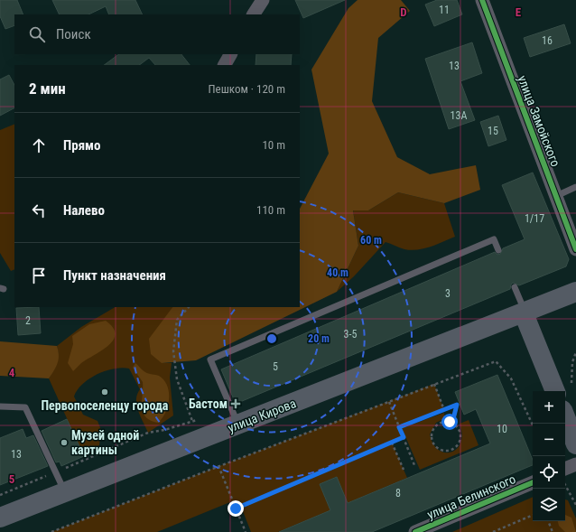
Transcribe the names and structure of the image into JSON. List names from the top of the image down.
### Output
{
  "streets": {
    "main road": ["улица Кирова"],
    "street": ["улица Замойского", "улица Белинского"]
  },
  "places": {
    "other": ["Первопоселенцу города", "Музей одной картины"],
    "health": ["Бастом"]
  },
  "house_numbers": [
    "11",
    "16",
    "13",
    "13А",
    "15",
    "1/17",
    "3",
    "2",
    "3-5",
    "5",
    "10",
    "13",
    "8"
  ],
  "page": {
    "search": "Поиск",
    "heading": ["2 мин", "Пешком · 120 m"],
    "list": [
      ["Прямо", "10 m"],
      ["Налево", "110 m"],
      "Пункт назначения"
    ],
    "map_buttons": ["+", "−"]
  },
  "grid": {
    "columns": ["D", "E"],
    "rows": ["4", "5"]
  },
  "rings": ["60 m", "40 m", "20 m"]
}
